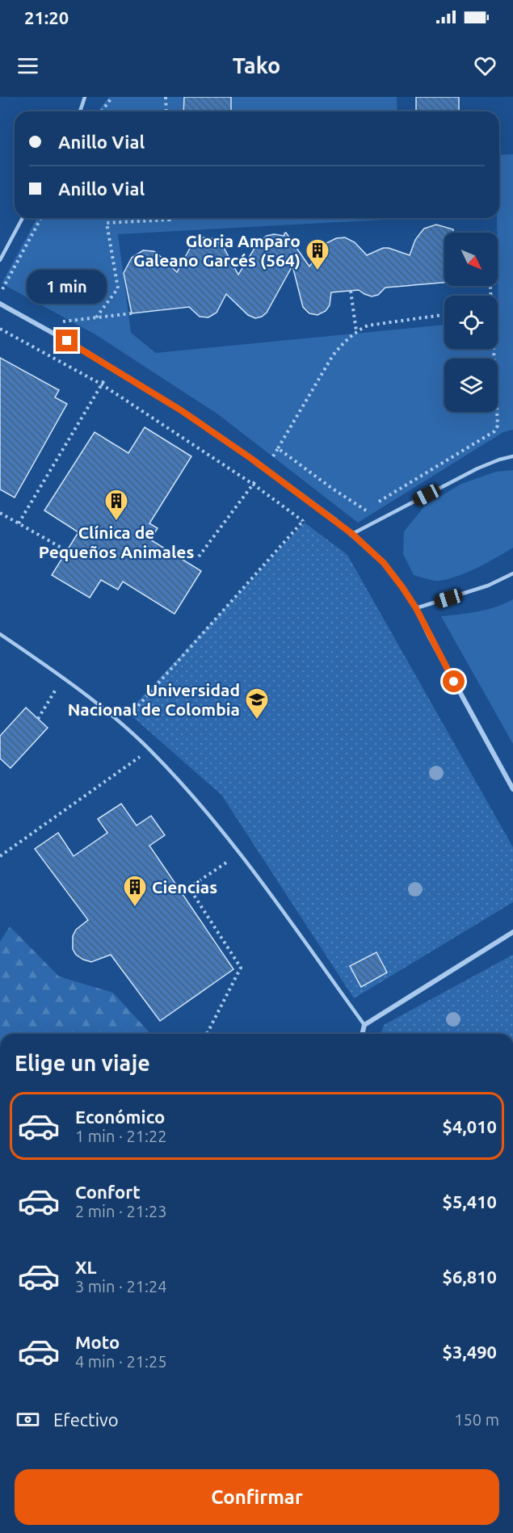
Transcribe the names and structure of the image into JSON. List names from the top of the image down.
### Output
{
  "places": {
    "building": ["Gloria Amparo Galeano Garcés (564)", "Clínica de Pequeños Animales", "Ciencias"],
    "school or university": ["Universidad Nacional de Colombia"]
  },
  "north": "bottom right",
  "page": {
    "status": "21:20",
    "header": "Tako",
    "banner": ["Anillo Vial", "Anillo Vial"],
    "bubble": "1 min",
    "heading": "Elige un viaje",
    "list": [
      {
        "name": "Económico",
        "note": "1 min · 21:22",
        "value": "$4,010"
      },
      {
        "name": "Confort",
        "note": "2 min · 21:23",
        "value": "$5,410"
      },
      {
        "name": "XL",
        "note": "3 min · 21:24",
        "value": "$6,810"
      },
      {
        "name": "Moto",
        "note": "4 min · 21:25",
        "value": "$3,490"
      }
    ],
    "pay": ["Efectivo", "150 m"],
    "buttons": "Confirmar"
  }
}
